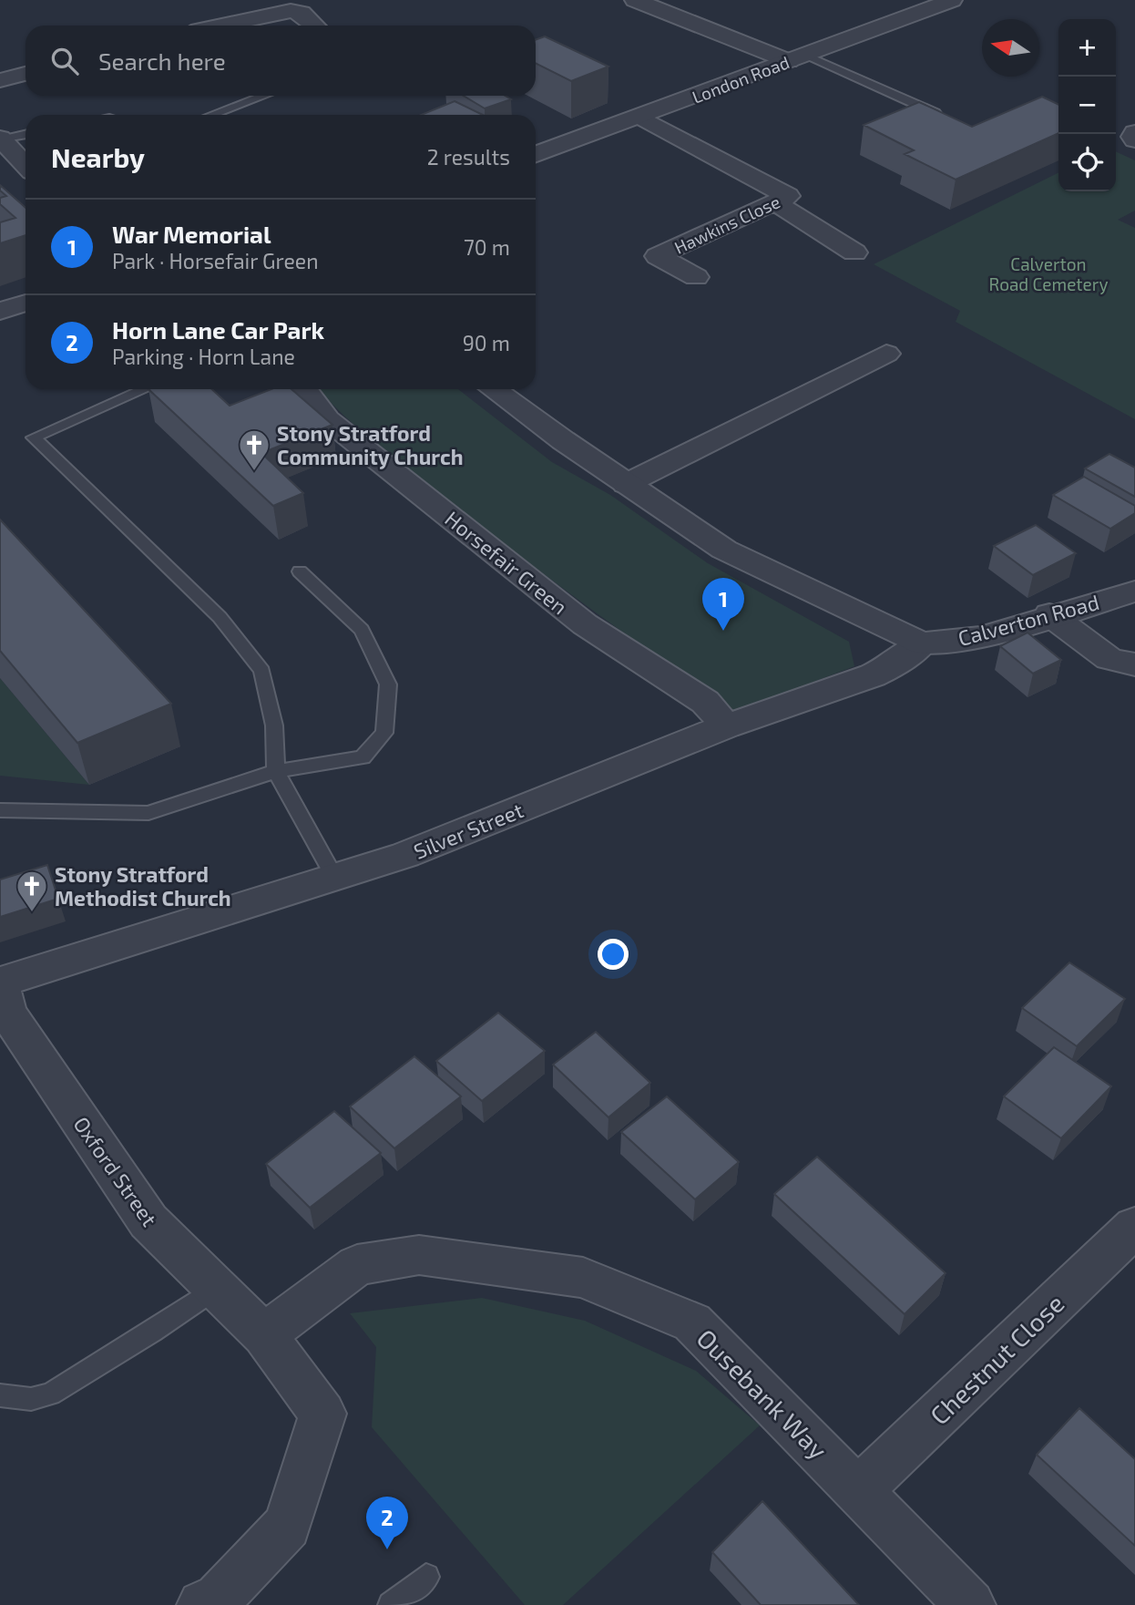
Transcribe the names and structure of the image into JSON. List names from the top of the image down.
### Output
{
  "streets": {
    "street": [
      "London Road",
      "Hawkins Close",
      "Horsefair Green",
      "Calverton Road",
      "Silver Street",
      "Oxford Street",
      "Chestnut Close",
      "Ousebank Way"
    ]
  },
  "crossings": [
    ["London Road", "Hawkins Close"],
    ["Horsefair Green", "Silver Street"],
    ["Calverton Road", "Silver Street"],
    ["Silver Street", "Oxford Street"],
    ["Oxford Street", "Ousebank Way"],
    ["Chestnut Close", "Ousebank Way"]
  ],
  "parks": ["Calverton Road Cemetery"],
  "places": {
    "church": ["Stony Stratford Community Church", "Stony Stratford Methodist Church"]
  },
  "north": "left",
  "page": {
    "map_buttons": ["+", "−"],
    "search": "Search here",
    "heading": ["Nearby", "2 results"],
    "list": [
      {
        "mark": "1",
        "name": "War Memorial",
        "note": "Park · Horsefair Green",
        "value": "70 m"
      },
      {
        "mark": "2",
        "name": "Horn Lane Car Park",
        "note": "Parking · Horn Lane",
        "value": "90 m"
      }
    ],
    "pins": ["1", "2"]
  }
}
